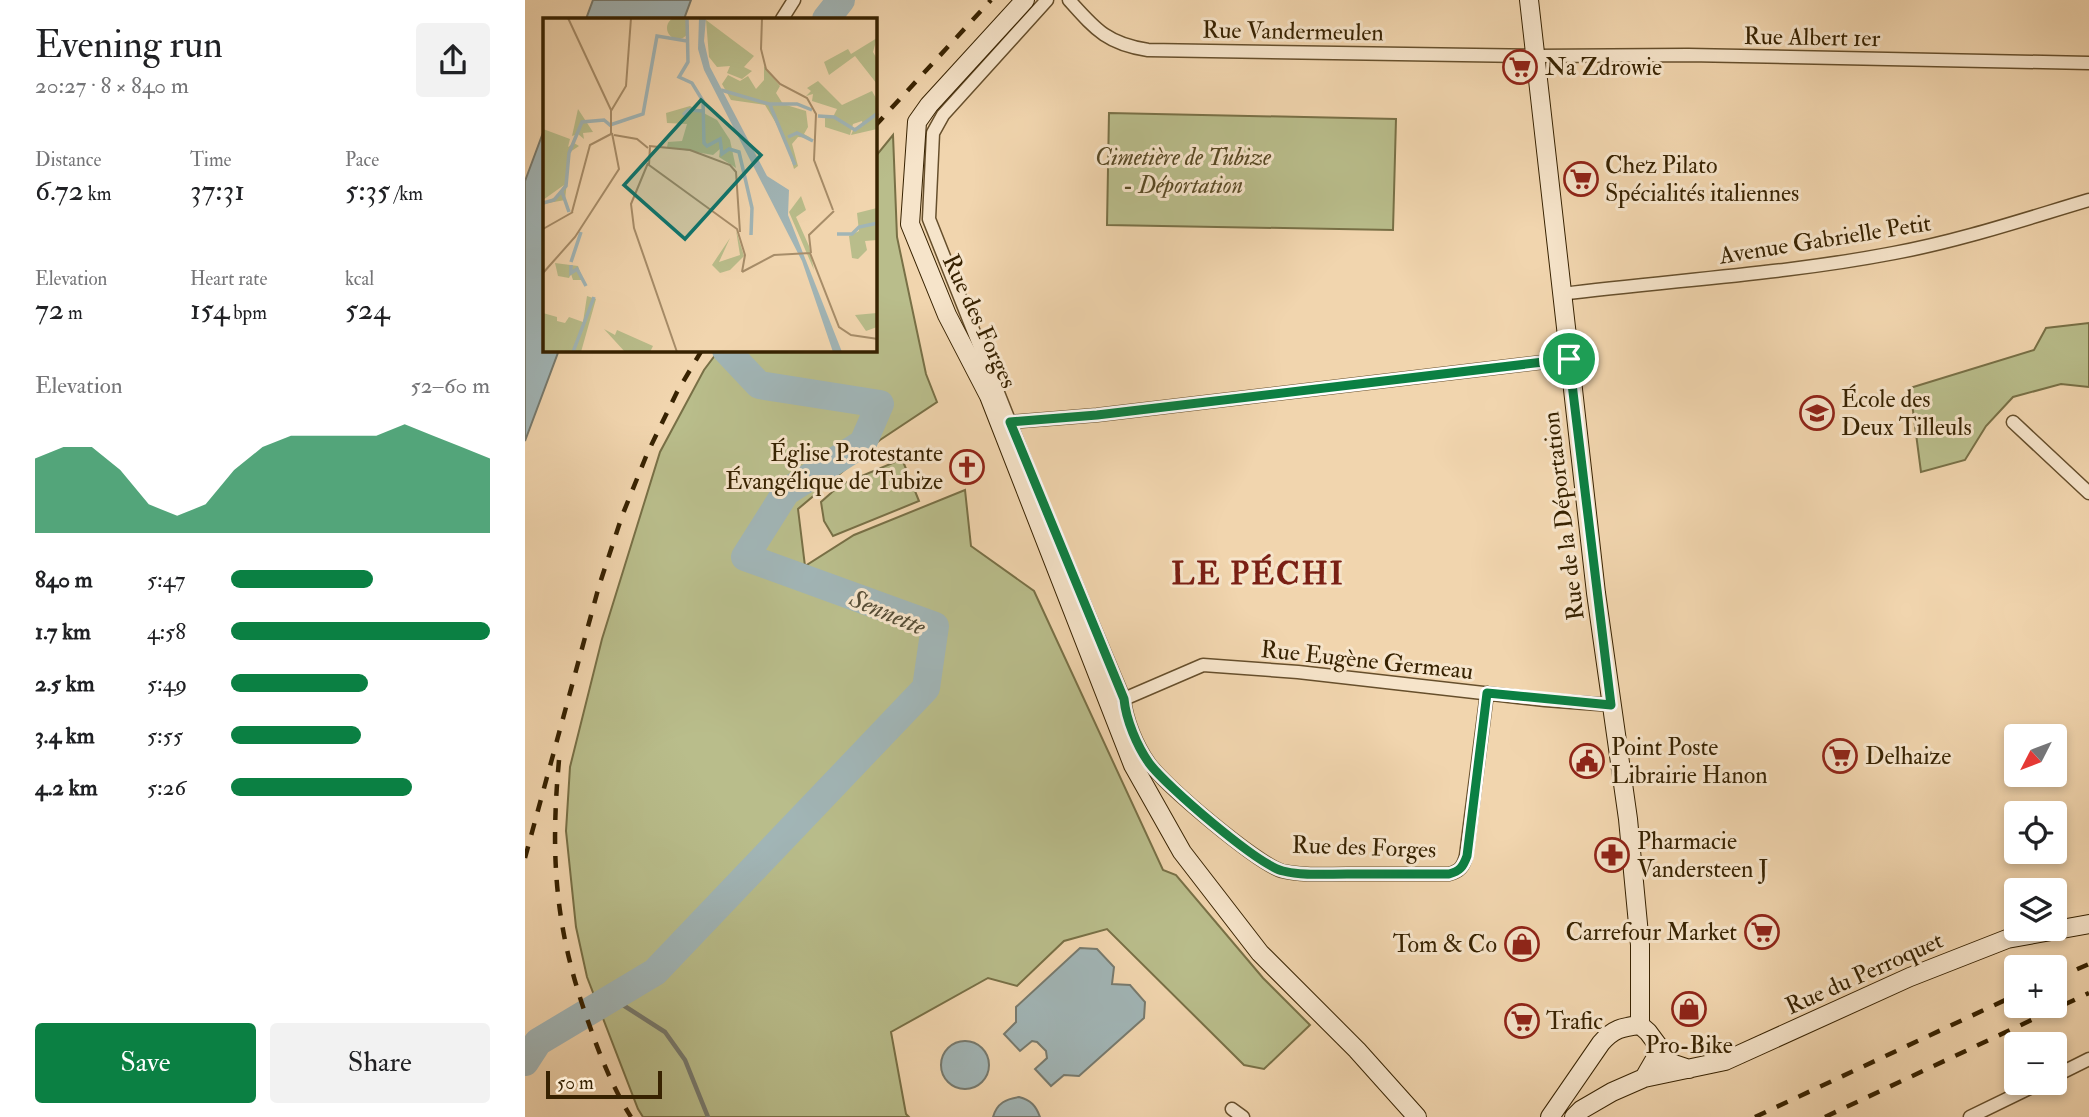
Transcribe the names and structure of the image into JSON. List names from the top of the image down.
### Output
{
  "streets": {
    "main road": ["Rue des Forges", "Rue de la Déportation", "Rue du Perroquet"],
    "street": [
      "Rue Vandermeulen",
      "Rue Albert 1er",
      "Avenue Gabrielle Petit",
      "Rue Eugène Germeau"
    ]
  },
  "crossings": [
    ["Rue Vandermeulen", "Rue Albert 1er"],
    ["Rue Vandermeulen", "Rue de la Déportation"],
    ["Rue Albert 1er", "Rue de la Déportation"],
    ["Avenue Gabrielle Petit", "Rue de la Déportation"],
    ["Rue des Forges", "Rue Eugène Germeau"],
    ["Rue de la Déportation", "Rue Eugène Germeau"]
  ],
  "districts": ["LE PÉCHI"],
  "water": ["Sennette"],
  "parks": ["Cimetière de Tubize - Déportation"],
  "places": {
    "supermarket": [
      "Na Zdrowie",
      "Chez Pilato Spécialités italiennes",
      "Delhaize",
      "Carrefour Market",
      "Trafic"
    ],
    "school or university": ["École des Deux Tilleuls"],
    "church": ["Église Protestante Évangélique de Tubize"],
    "public building": ["Point Poste Librairie Hanon"],
    "pharmacy": ["Pharmacie Vandersteen J"],
    "shop": ["Tom & Co", "Pro-Bike"]
  },
  "scale_bar": "50 m",
  "north": "bottom left",
  "page": {
    "heading": ["Evening run", "20:27 · 8 × 840 m"],
    "stats": [
      ["Distance", "6.72 km"],
      ["Time", "37:31"],
      ["Pace", "5:35 /km"],
      ["Elevation", "72 m"],
      ["Heart rate", "154 bpm"],
      ["kcal", "524"]
    ],
    "chart": ["Elevation", "52–60 m"],
    "list": [
      {
        "name": "840 m",
        "note": "5:47"
      },
      {
        "name": "1.7 km",
        "note": "4:58"
      },
      {
        "name": "2.5 km",
        "note": "5:49"
      },
      {
        "name": "3.4 km",
        "note": "5:55"
      },
      {
        "name": "4.2 km",
        "note": "5:26"
      }
    ],
    "map_buttons": ["+", "−"],
    "buttons": ["Save", "Share"],
    "scale": "50 m"
  }
}
